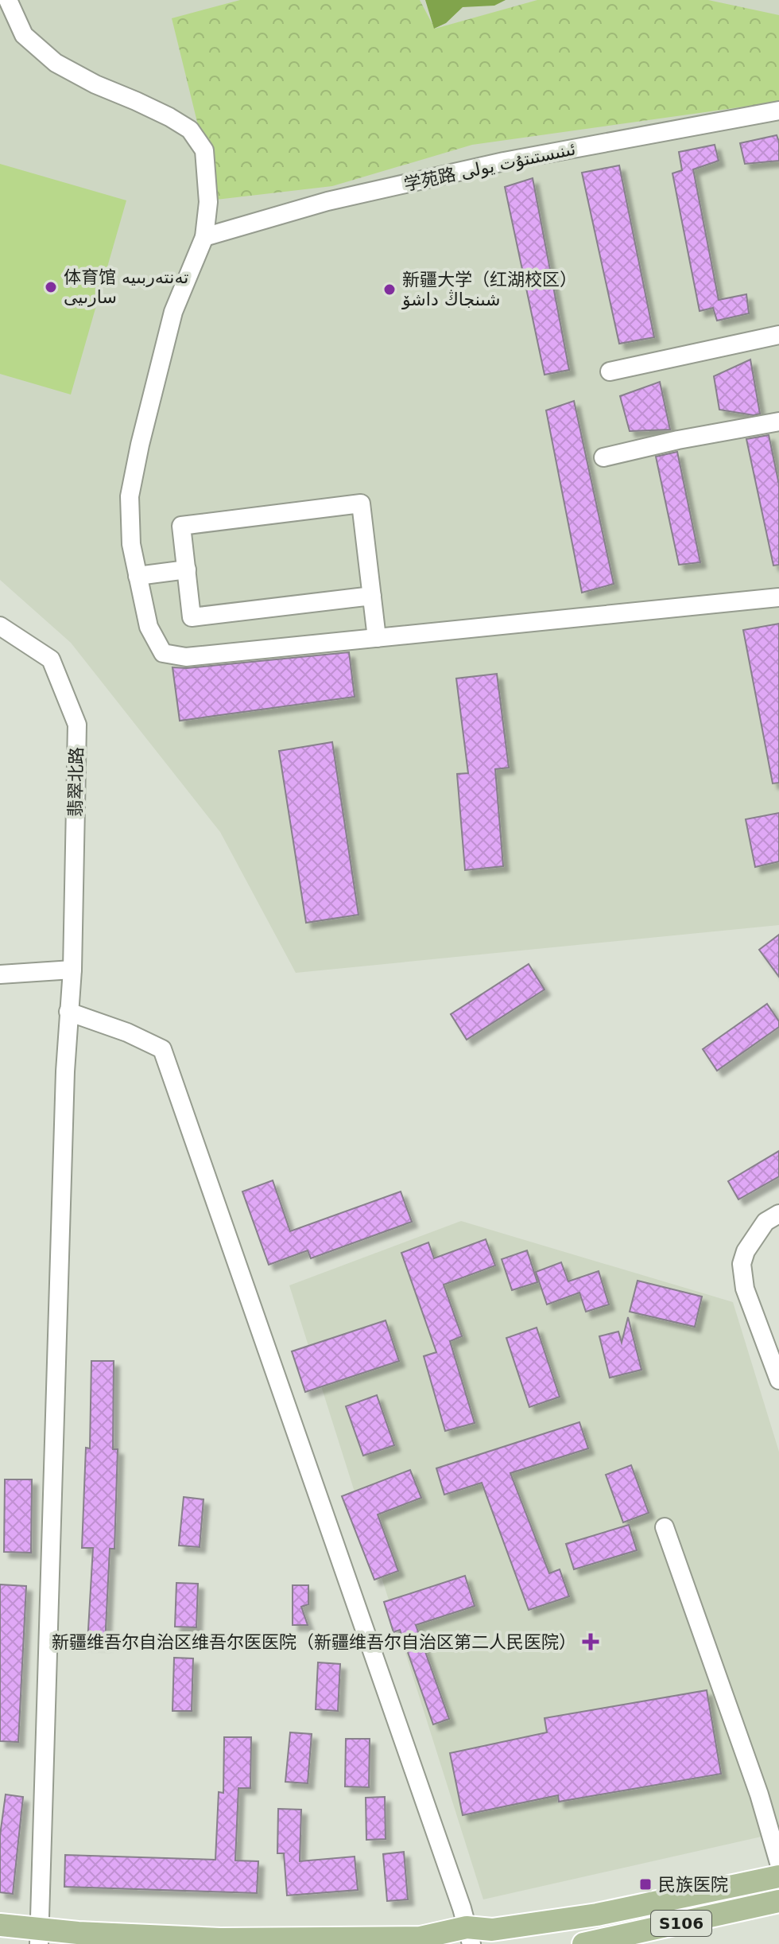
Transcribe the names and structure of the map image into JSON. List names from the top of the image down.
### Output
{
  "streets": {
    "main road": ["S106"],
    "street": ["学苑路 ئىنىستىتۇت يولى", "翡翠北路"]
  },
  "places": {
    "other": ["体育馆 تەنتەربىيە سارىيى", "新疆大学（红湖校区） شىنجاڭ داشۆ"],
    "health": ["新疆维吾尔自治区维吾尔医医院（新疆维吾尔自治区第二人民医院）"],
    "transit": ["民族医院"]
  }
}
